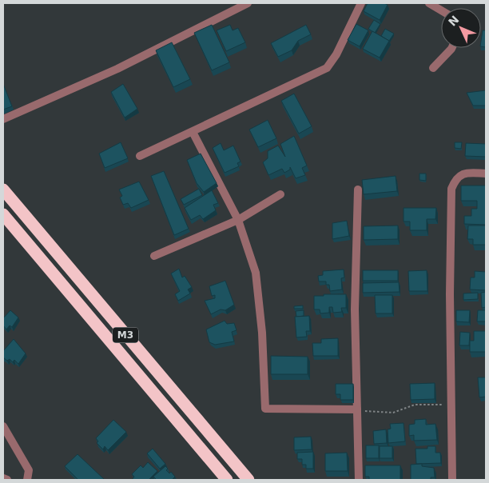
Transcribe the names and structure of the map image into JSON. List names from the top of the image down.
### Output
{
  "streets": {
    "highway": ["M3"]
  },
  "north": "top left"
}
